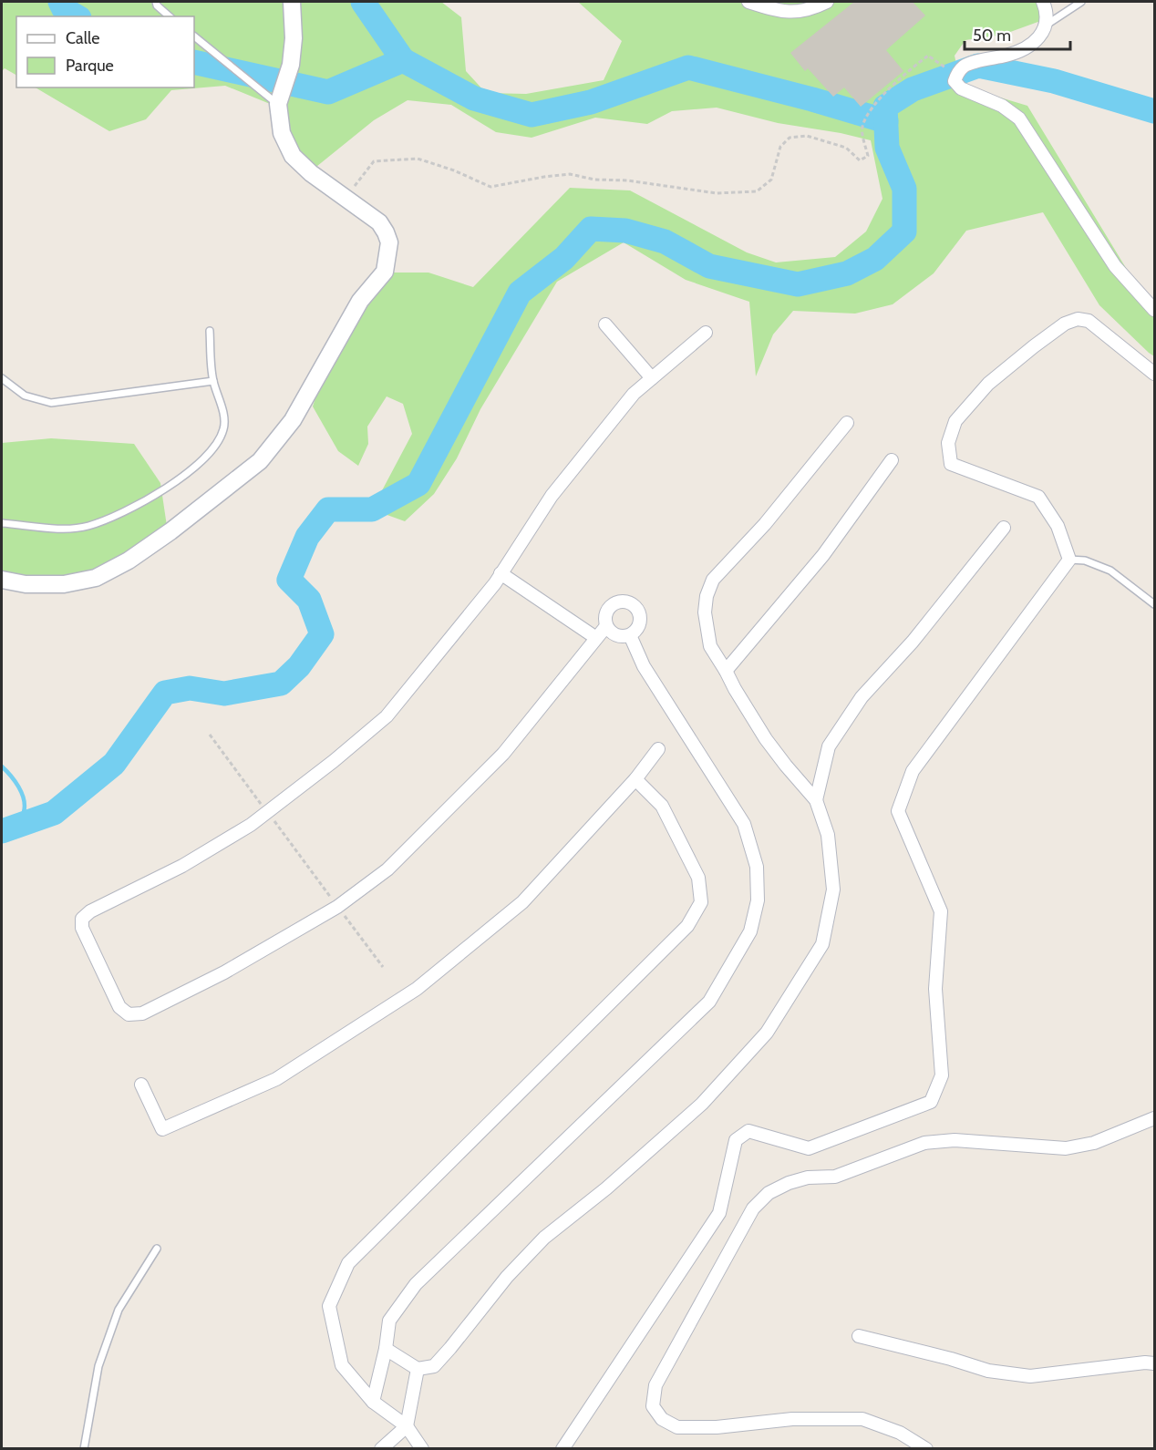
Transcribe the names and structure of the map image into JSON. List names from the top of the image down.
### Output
{
  "legend": ["Calle", "Parque"],
  "scale_bar": "50 m"
}
